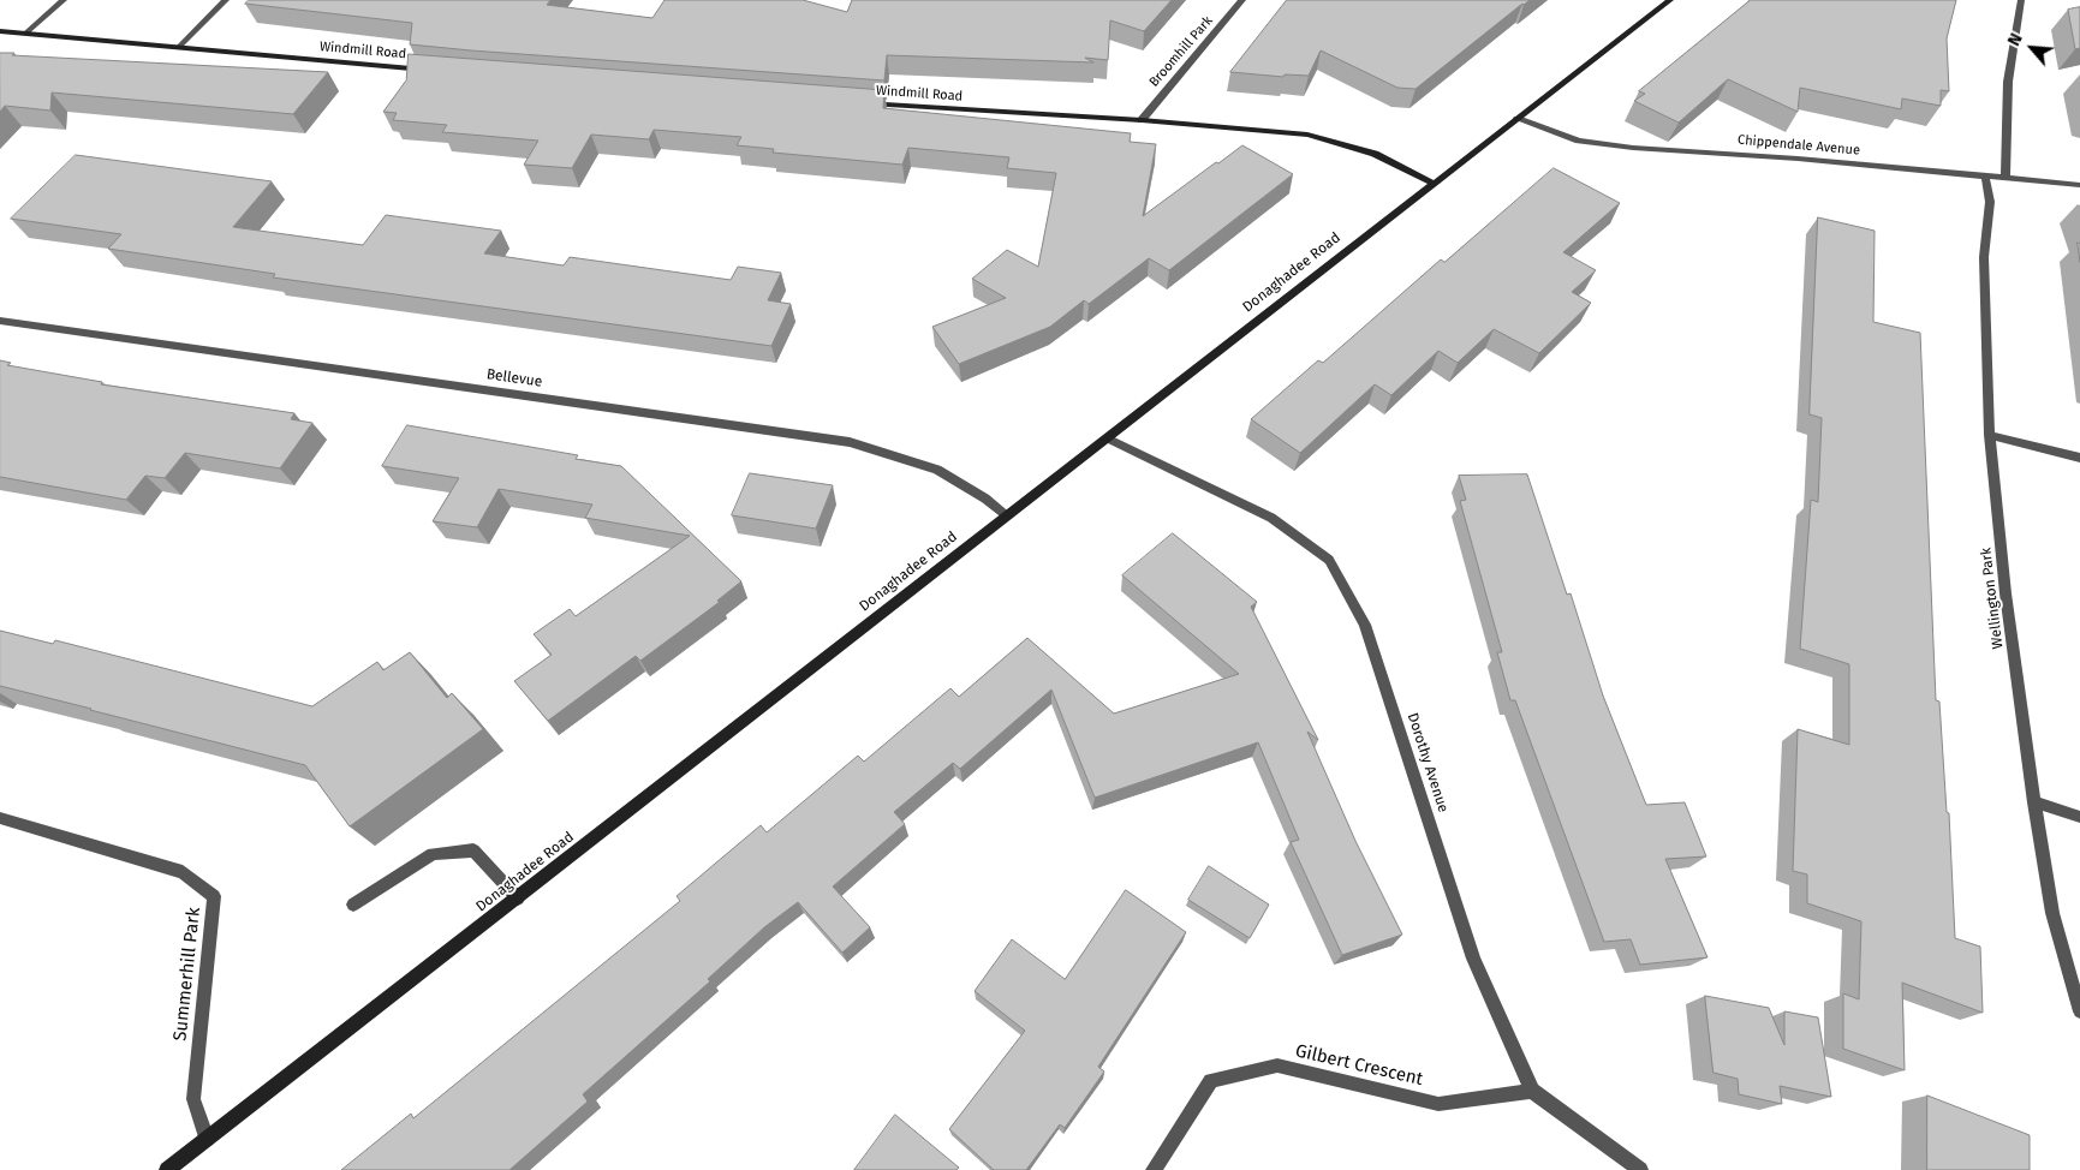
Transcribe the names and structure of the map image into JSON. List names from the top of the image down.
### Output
{
  "streets": {
    "main road": ["Windmill Road", "Donaghadee Road"],
    "street": [
      "Broomhill Park",
      "Chippendale Avenue",
      "Bellevue",
      "Wellington Park",
      "Dorothy Avenue",
      "Summerhill Park",
      "Gilbert Crescent"
    ]
  },
  "crossings": [
    ["Windmill Road", "Broomhill Park"],
    ["Windmill Road", "Donaghadee Road"],
    ["Chippendale Avenue", "Donaghadee Road"],
    ["Chippendale Avenue", "Wellington Park"],
    ["Donaghadee Road", "Bellevue"],
    ["Donaghadee Road", "Dorothy Avenue"],
    ["Donaghadee Road", "Summerhill Park"],
    ["Dorothy Avenue", "Gilbert Crescent"]
  ],
  "north": "top left"
}
